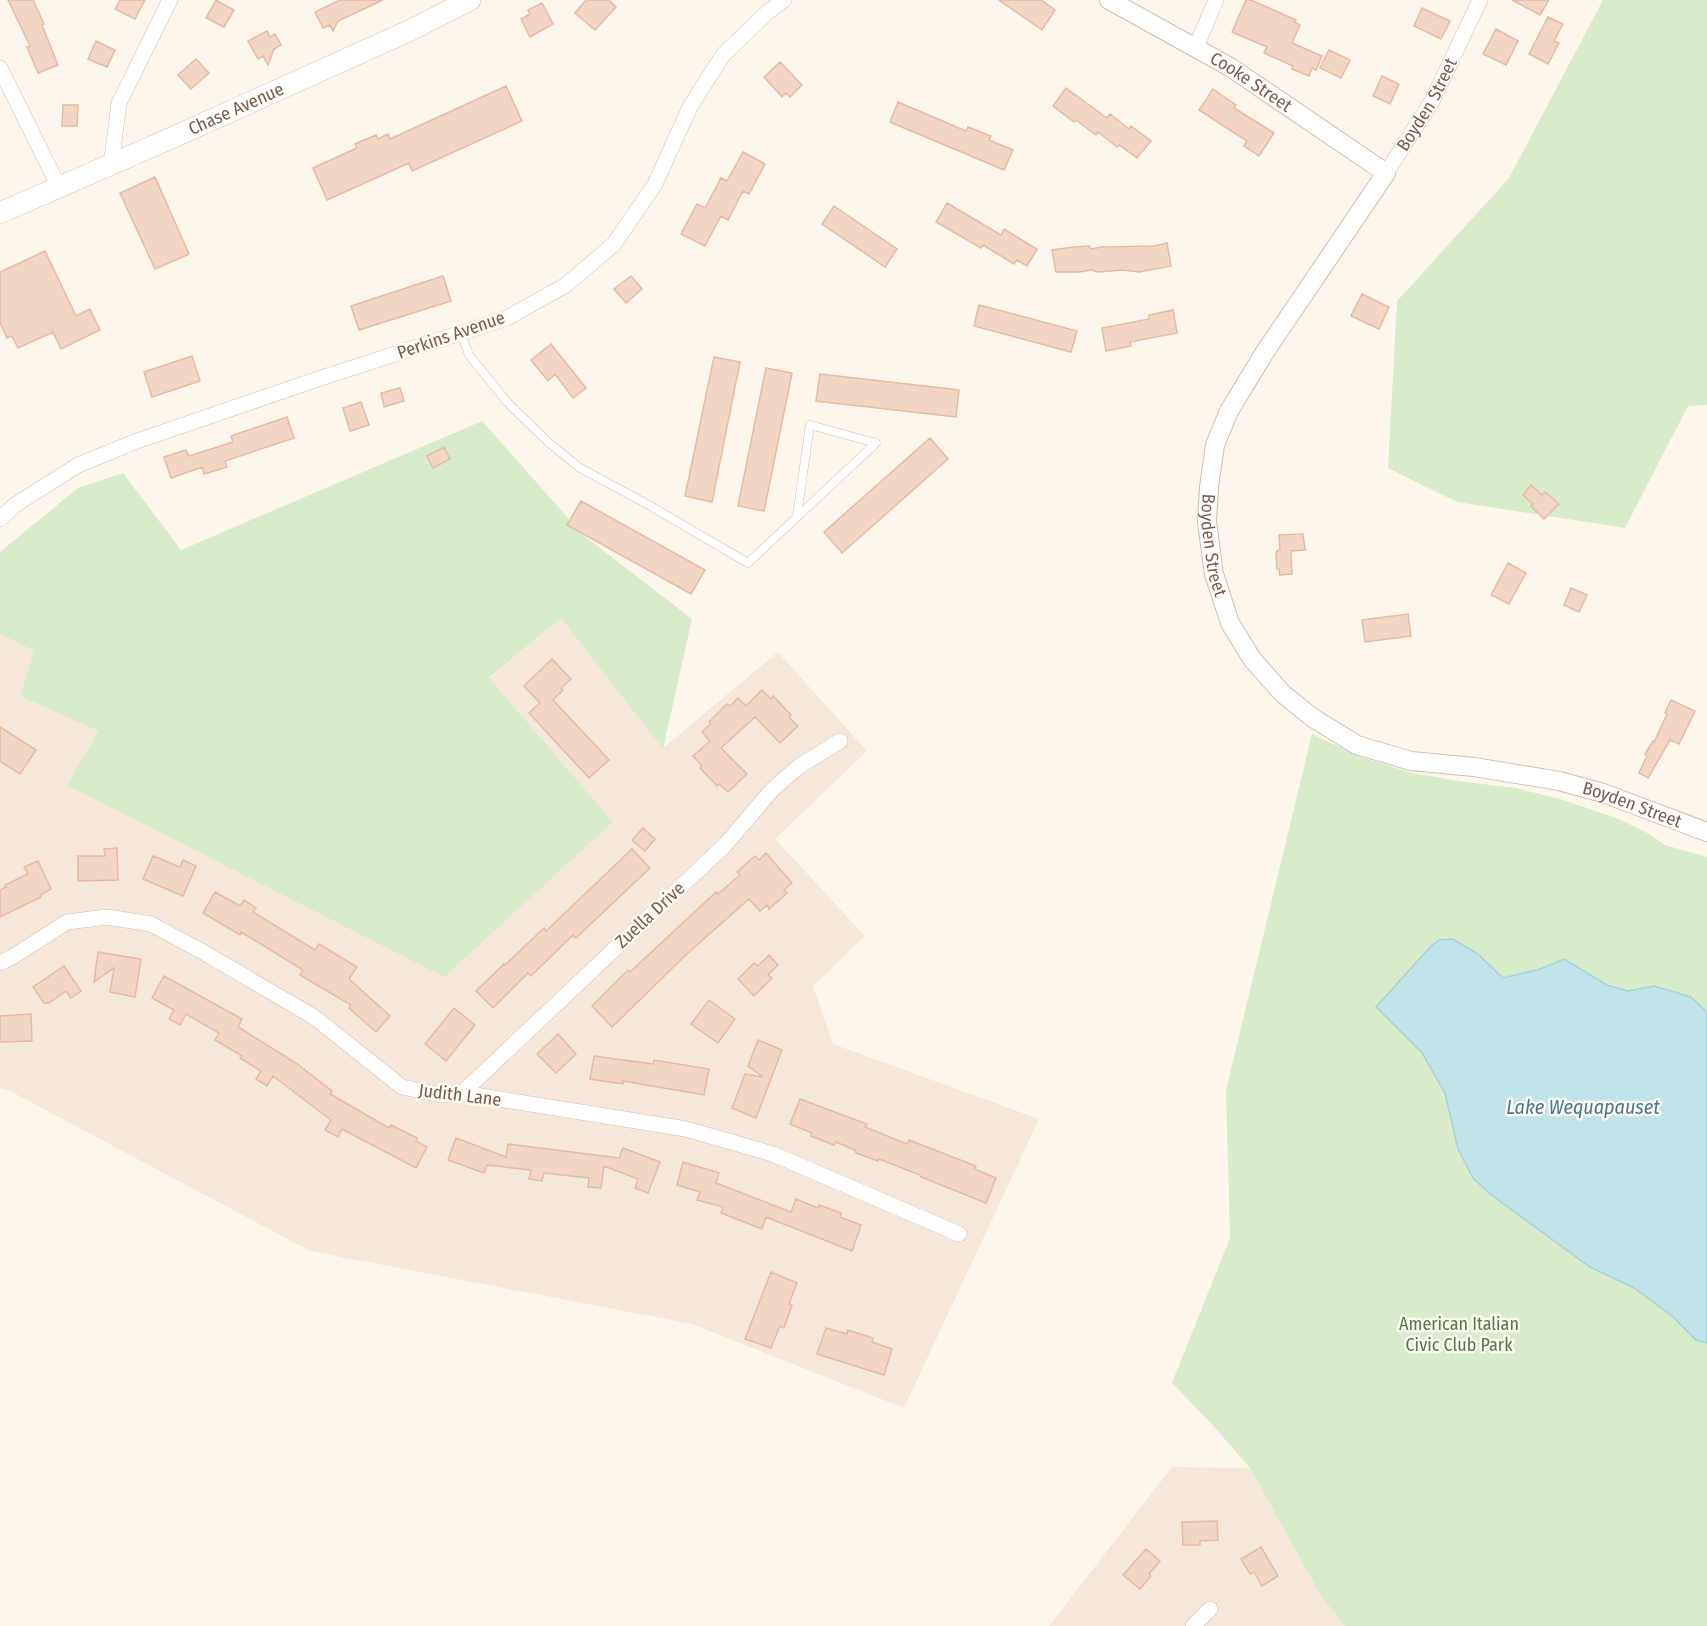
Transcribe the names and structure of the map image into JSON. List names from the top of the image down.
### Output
{
  "streets": {
    "main road": ["Chase Avenue"],
    "street": [
      "Cooke Street",
      "Boyden Street",
      "Perkins Avenue",
      "Zuella Drive",
      "Judith Lane"
    ]
  },
  "crossings": [
    ["Cooke Street", "Boyden Street"],
    ["Zuella Drive", "Judith Lane"]
  ],
  "water": ["Lake Wequapauset"],
  "parks": ["American Italian Civic Club Park"]
}
